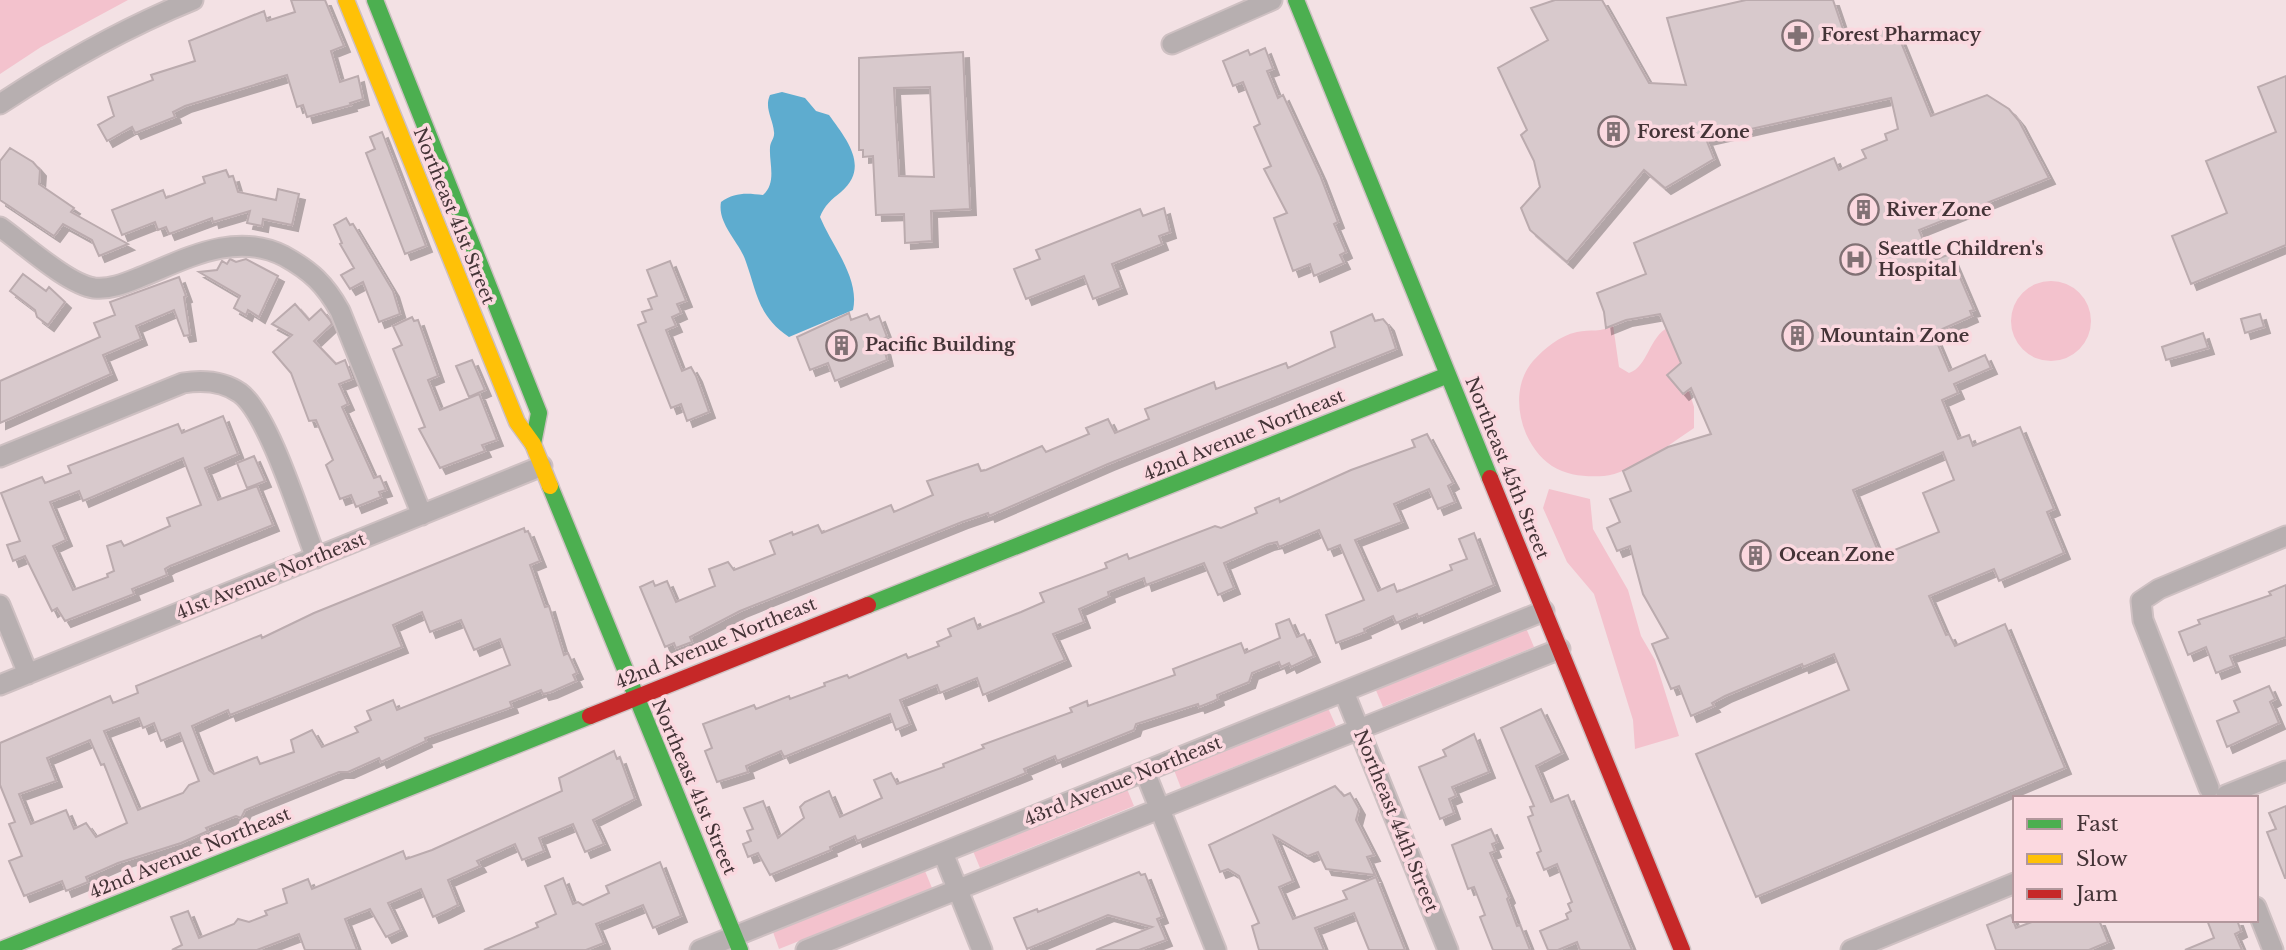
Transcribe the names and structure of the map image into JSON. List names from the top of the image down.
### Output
{
  "streets": {
    "street": [
      "Northeast 41st Street",
      "42nd Avenue Northeast",
      "Northeast 45th Street",
      "41st Avenue Northeast",
      "43rd Avenue Northeast",
      "Northeast 44th Street"
    ]
  },
  "crossings": [
    ["Northeast 41st Street", "42nd Avenue Northeast"],
    ["Northeast 41st Street", "41st Avenue Northeast"],
    ["Northeast 41st Street", "43rd Avenue Northeast"],
    ["42nd Avenue Northeast", "Northeast 45th Street"],
    ["Northeast 45th Street", "43rd Avenue Northeast"],
    ["43rd Avenue Northeast", "Northeast 44th Street"]
  ],
  "places": {
    "pharmacy": ["Forest Pharmacy"],
    "building": [
      "Forest Zone",
      "River Zone",
      "Mountain Zone",
      "Pacific Building",
      "Ocean Zone"
    ],
    "hospital": ["Seattle Children's Hospital"]
  },
  "legend": ["Fast", "Slow", "Jam"]
}
